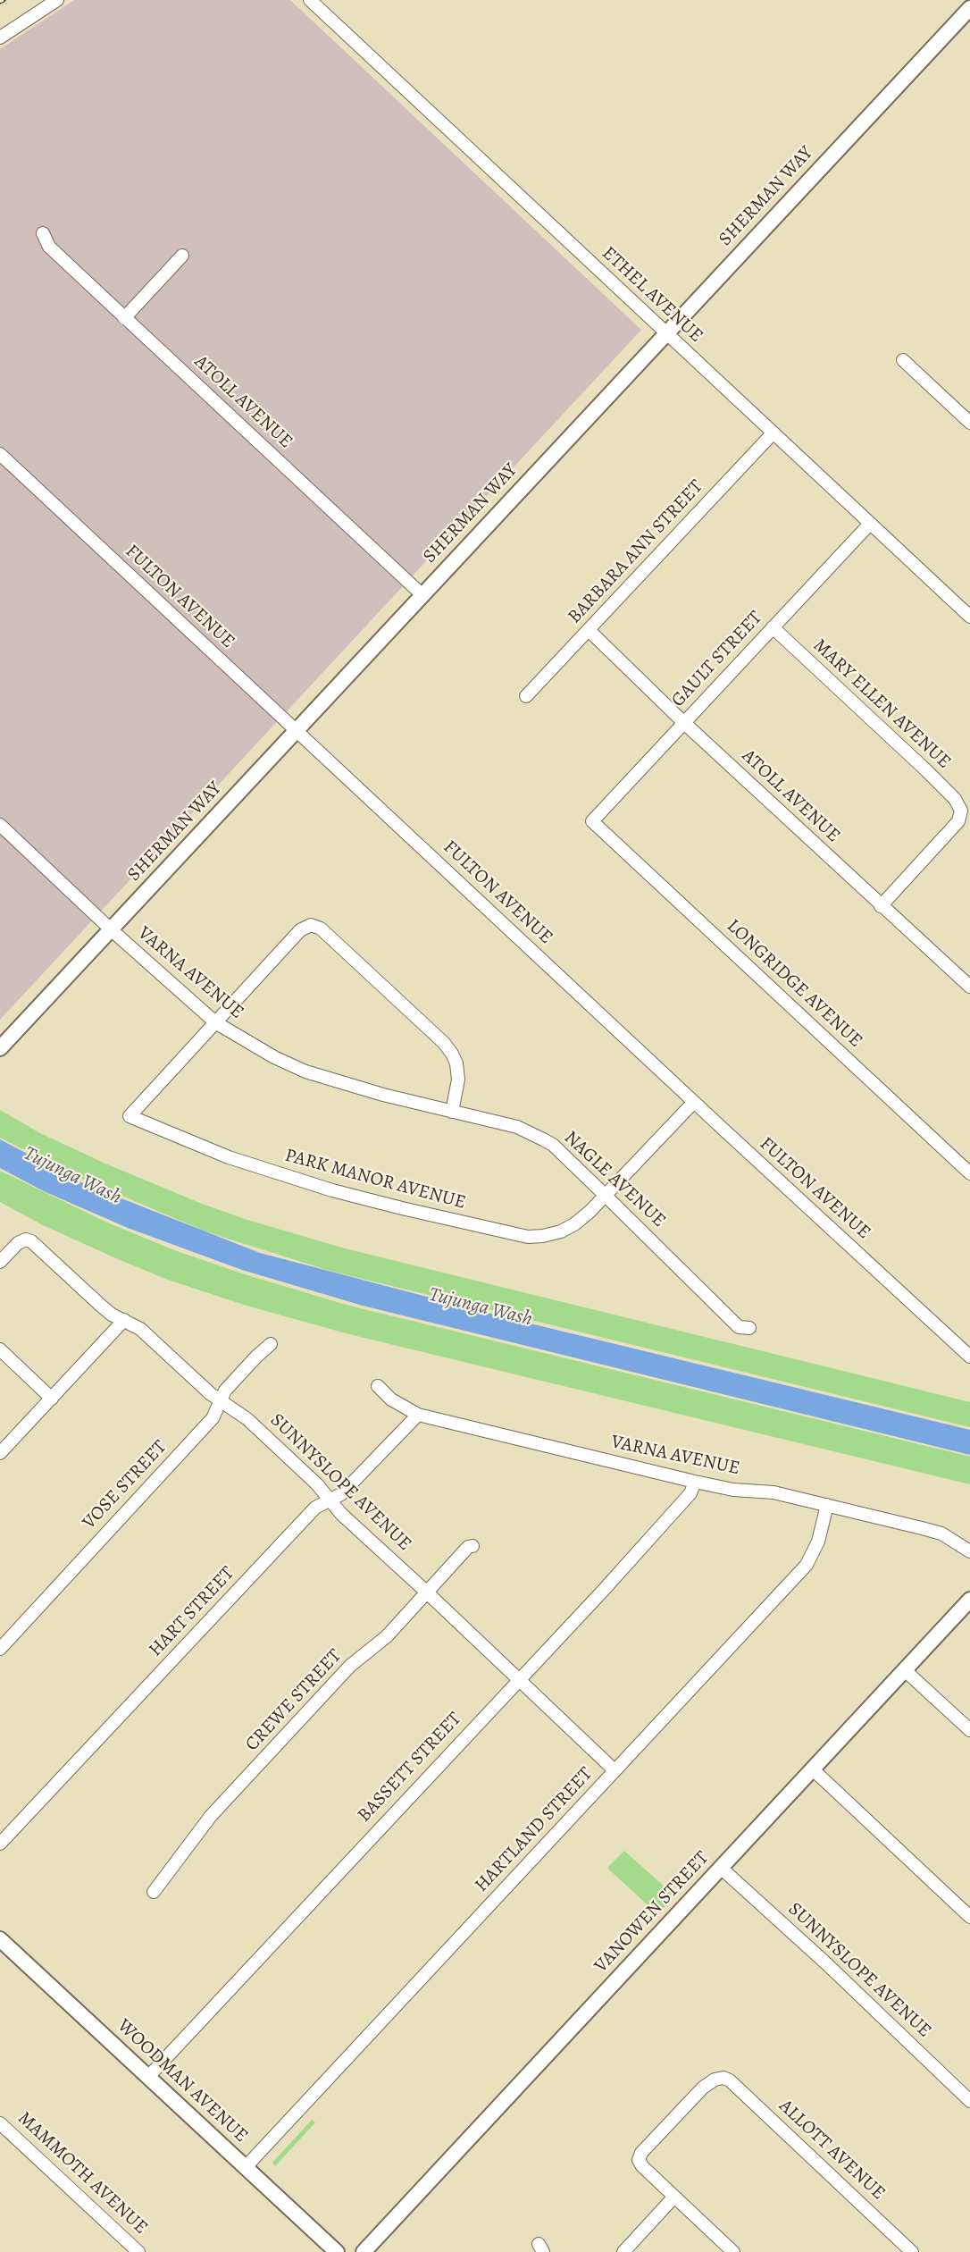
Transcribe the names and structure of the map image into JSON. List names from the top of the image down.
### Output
{
  "streets": {
    "main road": ["SHERMAN WAY", "VANOWEN STREET", "WOODMAN AVENUE"],
    "street": [
      "ETHEL AVENUE",
      "ATOLL AVENUE",
      "BARBARA ANN STREET",
      "FULTON AVENUE",
      "GAULT STREET",
      "MARY ELLEN AVENUE",
      "VARNA AVENUE",
      "LONGRIDGE AVENUE",
      "PARK MANOR AVENUE",
      "NAGLE AVENUE",
      "SUNNYSLOPE AVENUE",
      "VOSE STREET",
      "HART STREET",
      "CREWE STREET",
      "BASSETT STREET",
      "HARTLAND STREET",
      "ALLOTT AVENUE",
      "MAMMOTH AVENUE"
    ]
  },
  "crossings": [
    ["SHERMAN WAY", "ETHEL AVENUE"],
    ["SHERMAN WAY", "ATOLL AVENUE"],
    ["SHERMAN WAY", "FULTON AVENUE"],
    ["SHERMAN WAY", "VARNA AVENUE"],
    ["ETHEL AVENUE", "BARBARA ANN STREET"],
    ["ETHEL AVENUE", "GAULT STREET"],
    ["ATOLL AVENUE", "BARBARA ANN STREET"],
    ["ATOLL AVENUE", "GAULT STREET"],
    ["ATOLL AVENUE", "MARY ELLEN AVENUE"],
    ["GAULT STREET", "MARY ELLEN AVENUE"],
    ["GAULT STREET", "LONGRIDGE AVENUE"],
    ["VARNA AVENUE", "PARK MANOR AVENUE"],
    ["VARNA AVENUE", "NAGLE AVENUE"],
    ["VARNA AVENUE", "HART STREET"],
    ["VARNA AVENUE", "BASSETT STREET"],
    ["VARNA AVENUE", "HARTLAND STREET"],
    ["PARK MANOR AVENUE", "NAGLE AVENUE"],
    ["SUNNYSLOPE AVENUE", "VOSE STREET"],
    ["SUNNYSLOPE AVENUE", "HART STREET"],
    ["SUNNYSLOPE AVENUE", "CREWE STREET"],
    ["SUNNYSLOPE AVENUE", "BASSETT STREET"],
    ["SUNNYSLOPE AVENUE", "HARTLAND STREET"],
    ["SUNNYSLOPE AVENUE", "VANOWEN STREET"],
    ["BASSETT STREET", "WOODMAN AVENUE"],
    ["HARTLAND STREET", "WOODMAN AVENUE"]
  ],
  "water": ["Tujunga Wash"]
}
